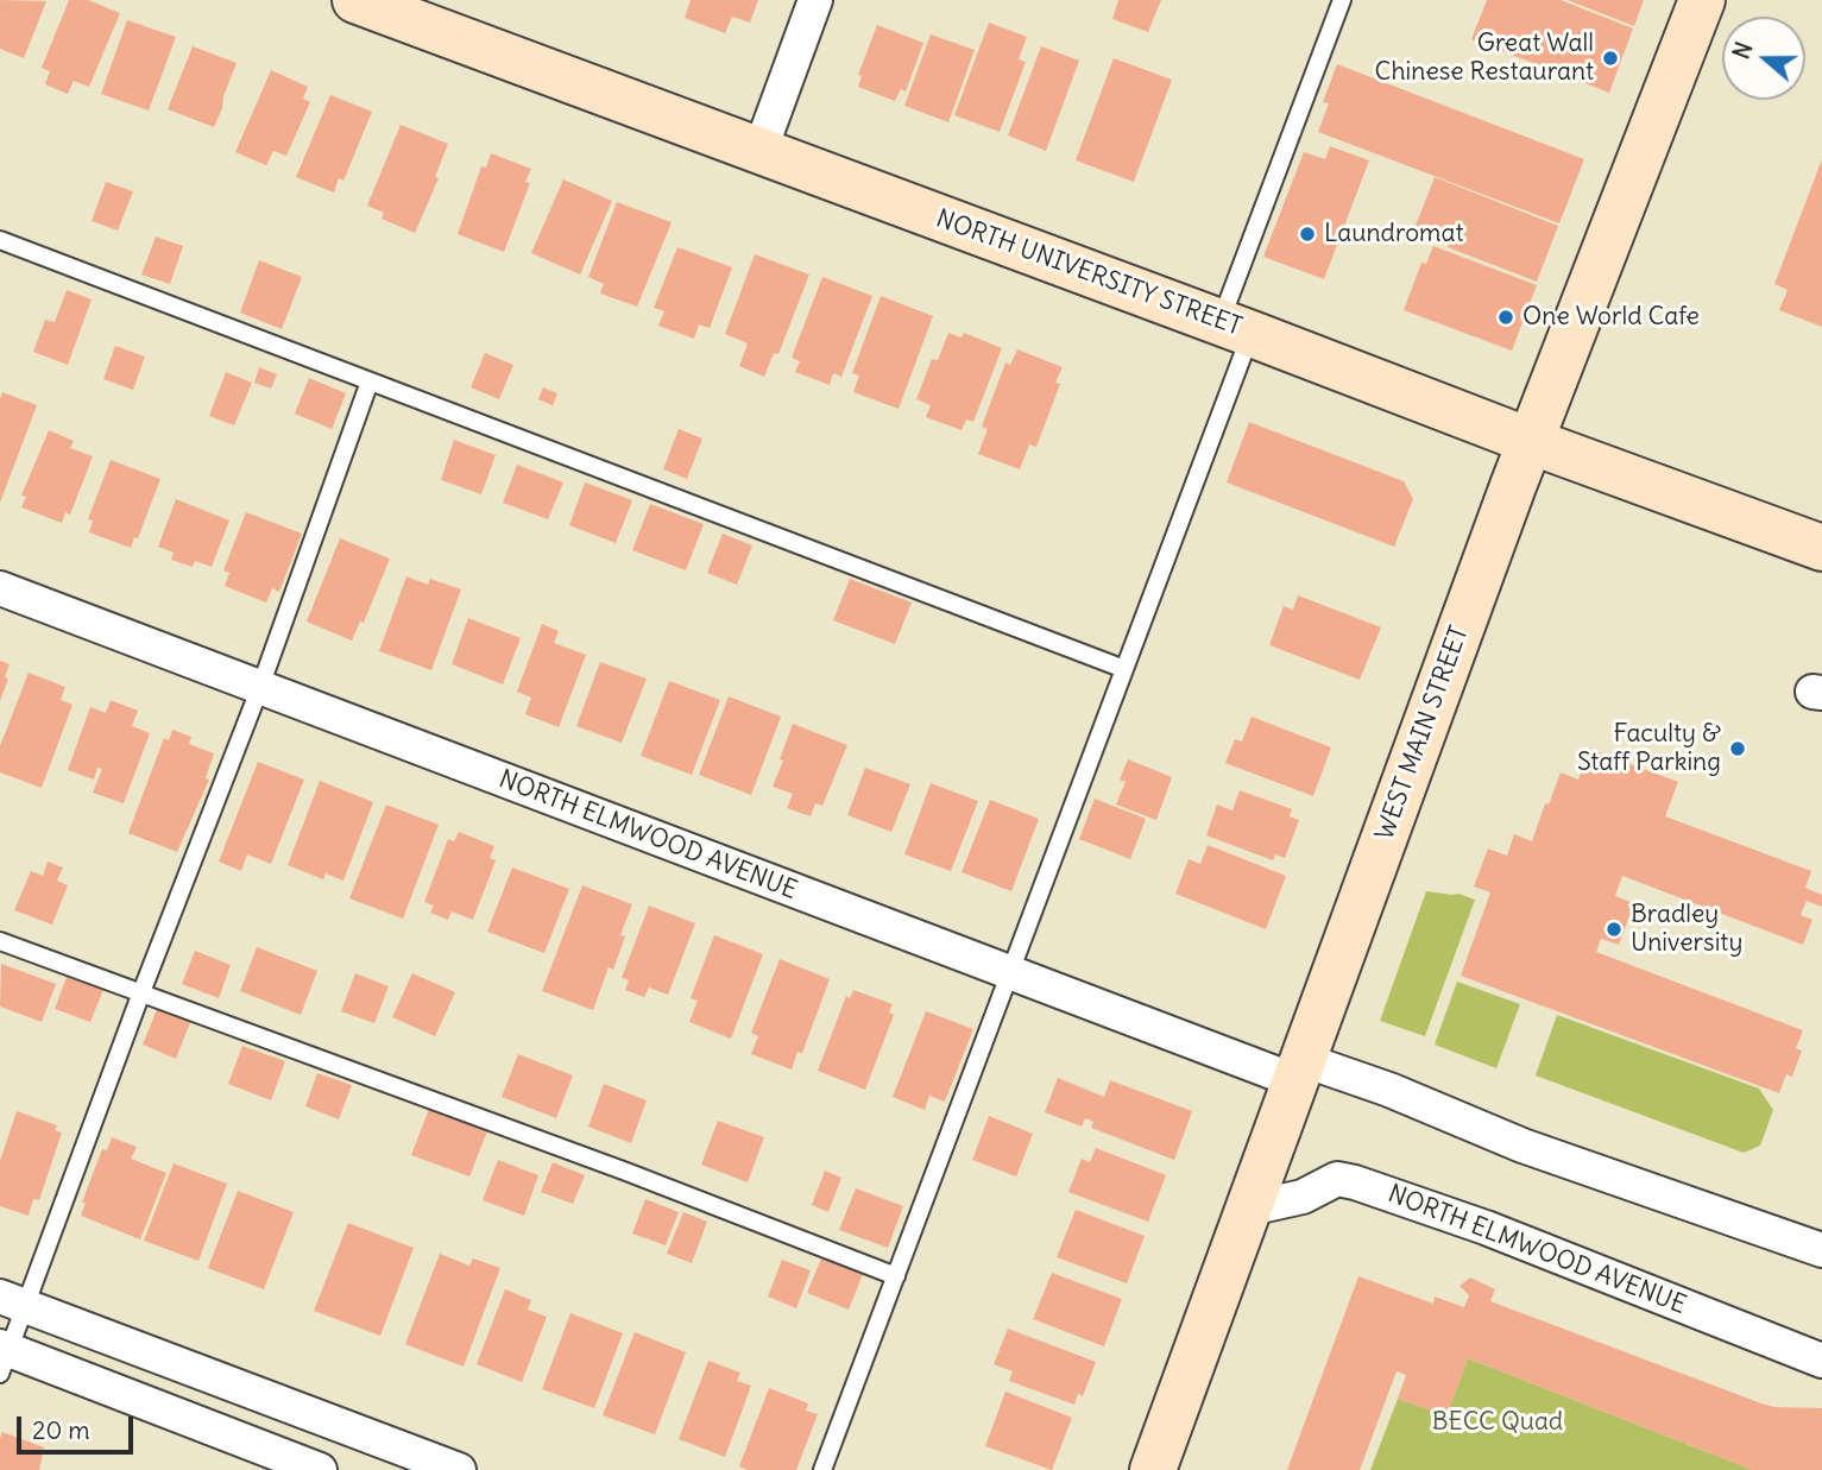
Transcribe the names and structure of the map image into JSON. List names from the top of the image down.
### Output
{
  "streets": {
    "main road": ["NORTH UNIVERSITY STREET", "WEST MAIN STREET"],
    "street": ["NORTH ELMWOOD AVENUE"]
  },
  "crossings": [
    ["NORTH UNIVERSITY STREET", "WEST MAIN STREET"],
    ["WEST MAIN STREET", "NORTH ELMWOOD AVENUE"]
  ],
  "parks": ["BECC Quad"],
  "places": [
    "Great Wall Chinese Restaurant",
    "Laundromat",
    "One World Cafe",
    "Faculty & Staff Parking",
    "Bradley University"
  ],
  "scale_bar": "20 m",
  "north": "left"
}
